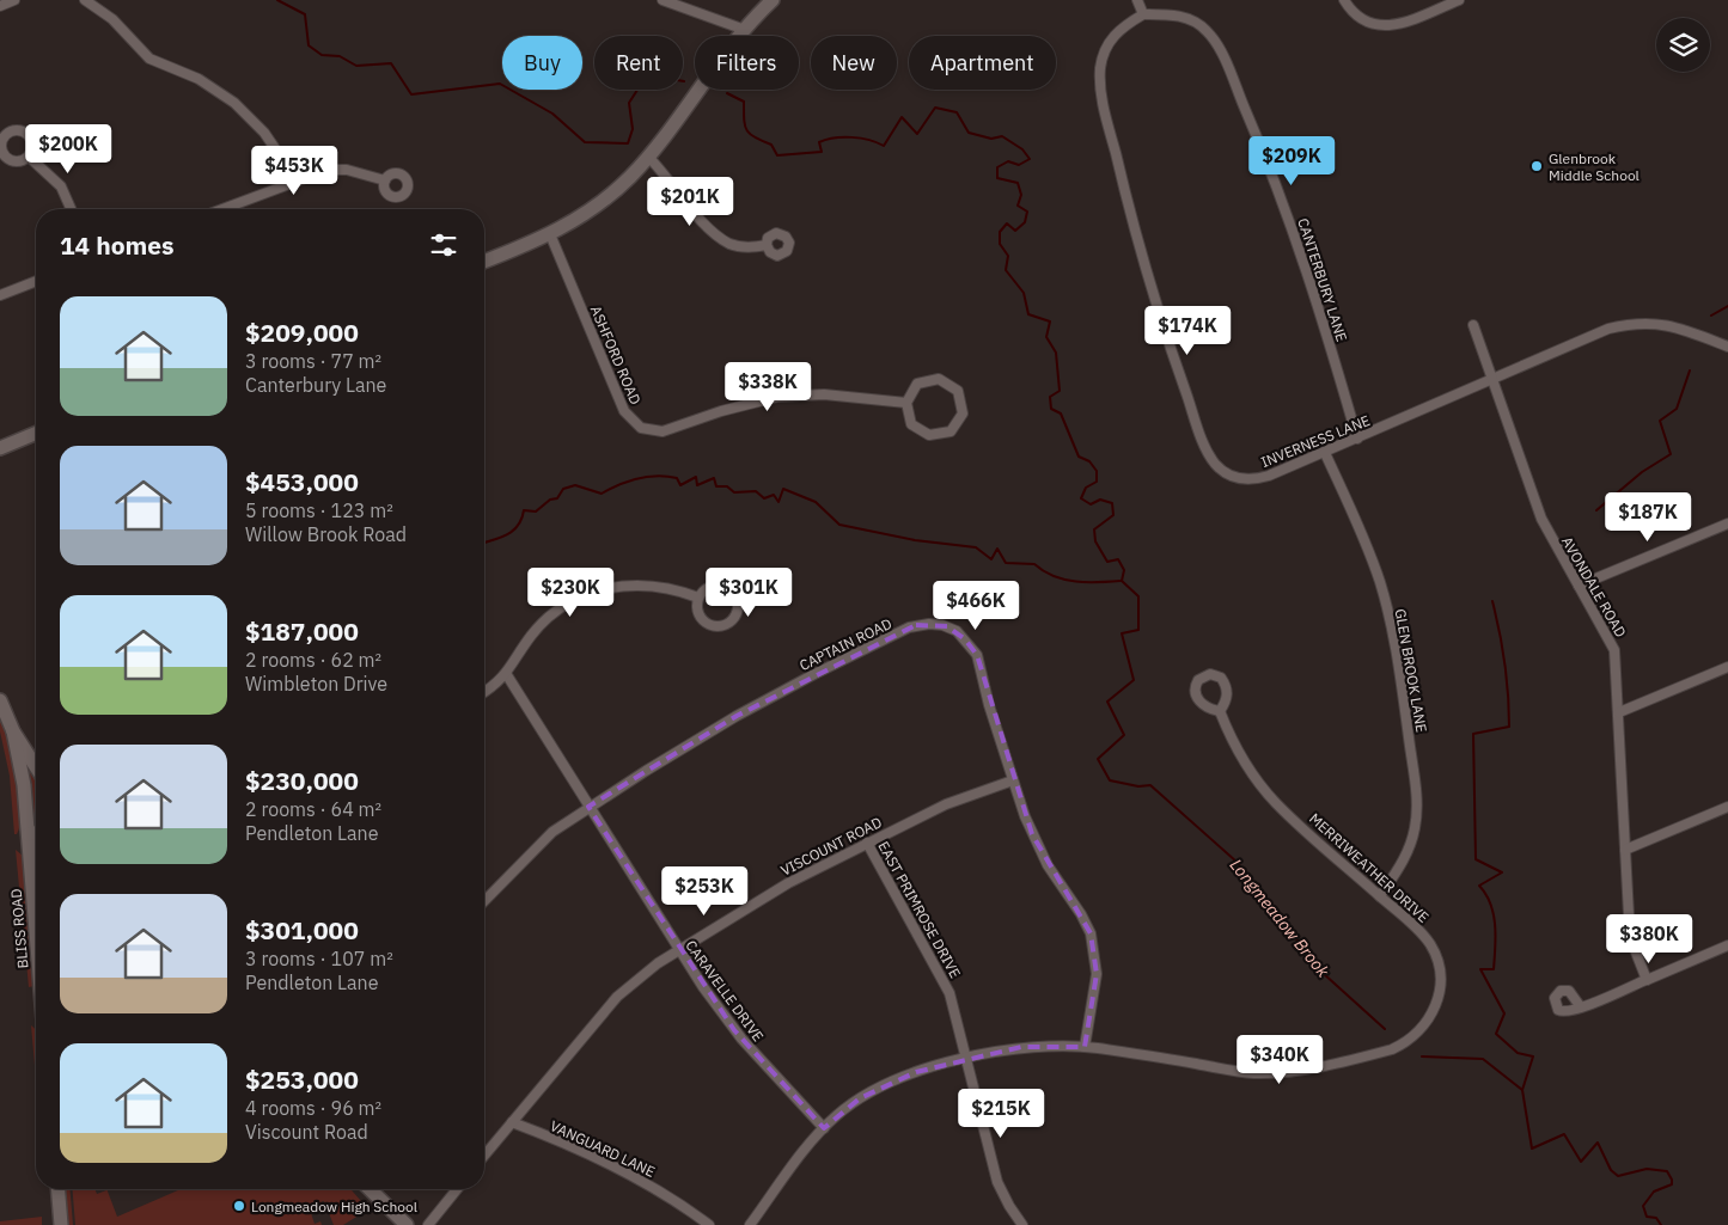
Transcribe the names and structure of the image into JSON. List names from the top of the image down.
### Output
{
  "streets": {
    "main road": ["BLISS ROAD"],
    "street": [
      "CANTERBURY LANE",
      "ASHFORD ROAD",
      "INVERNESS LANE",
      "AVONDALE ROAD",
      "CAPTAIN ROAD",
      "GLEN BROOK LANE",
      "VISCOUNT ROAD",
      "MERRIWEATHER DRIVE",
      "EAST PRIMROSE DRIVE",
      "CARAVELLE DRIVE",
      "VANGUARD LANE"
    ]
  },
  "crossings": [
    ["CANTERBURY LANE", "INVERNESS LANE"],
    ["INVERNESS LANE", "AVONDALE ROAD"],
    ["INVERNESS LANE", "GLEN BROOK LANE"],
    ["CAPTAIN ROAD", "VISCOUNT ROAD"],
    ["CAPTAIN ROAD", "MERRIWEATHER DRIVE"],
    ["CAPTAIN ROAD", "CARAVELLE DRIVE"],
    ["GLEN BROOK LANE", "MERRIWEATHER DRIVE"],
    ["VISCOUNT ROAD", "EAST PRIMROSE DRIVE"],
    ["VISCOUNT ROAD", "CARAVELLE DRIVE"],
    ["VISCOUNT ROAD", "VANGUARD LANE"],
    ["MERRIWEATHER DRIVE", "EAST PRIMROSE DRIVE"],
    ["MERRIWEATHER DRIVE", "CARAVELLE DRIVE"]
  ],
  "water": ["Longmeadow Brook"],
  "places": ["Glenbrook Middle School", "Longmeadow High School"],
  "page": {
    "chip": [
      "Buy",
      "Rent",
      "Filters",
      "New",
      "Apartment"
    ],
    "price": [
      "$200K",
      "$209K",
      "$453K",
      "$201K",
      "$174K",
      "$338K",
      "$187K",
      "$230K",
      "$301K",
      "$466K",
      "$253K",
      "$380K",
      "$340K",
      "$215K"
    ],
    "heading": "14 homes",
    "list": [
      {
        "name": "$209,000",
        "note": "3 rooms · 77 m² · Canterbury Lane"
      },
      {
        "name": "$453,000",
        "note": "5 rooms · 123 m² · Willow Brook Road"
      },
      {
        "name": "$187,000",
        "note": "2 rooms · 62 m² · Wimbleton Drive"
      },
      {
        "name": "$230,000",
        "note": "2 rooms · 64 m² · Pendleton Lane"
      },
      {
        "name": "$301,000",
        "note": "3 rooms · 107 m² · Pendleton Lane"
      },
      {
        "name": "$253,000",
        "note": "4 rooms · 96 m² · Viscount Road"
      }
    ]
  }
}
